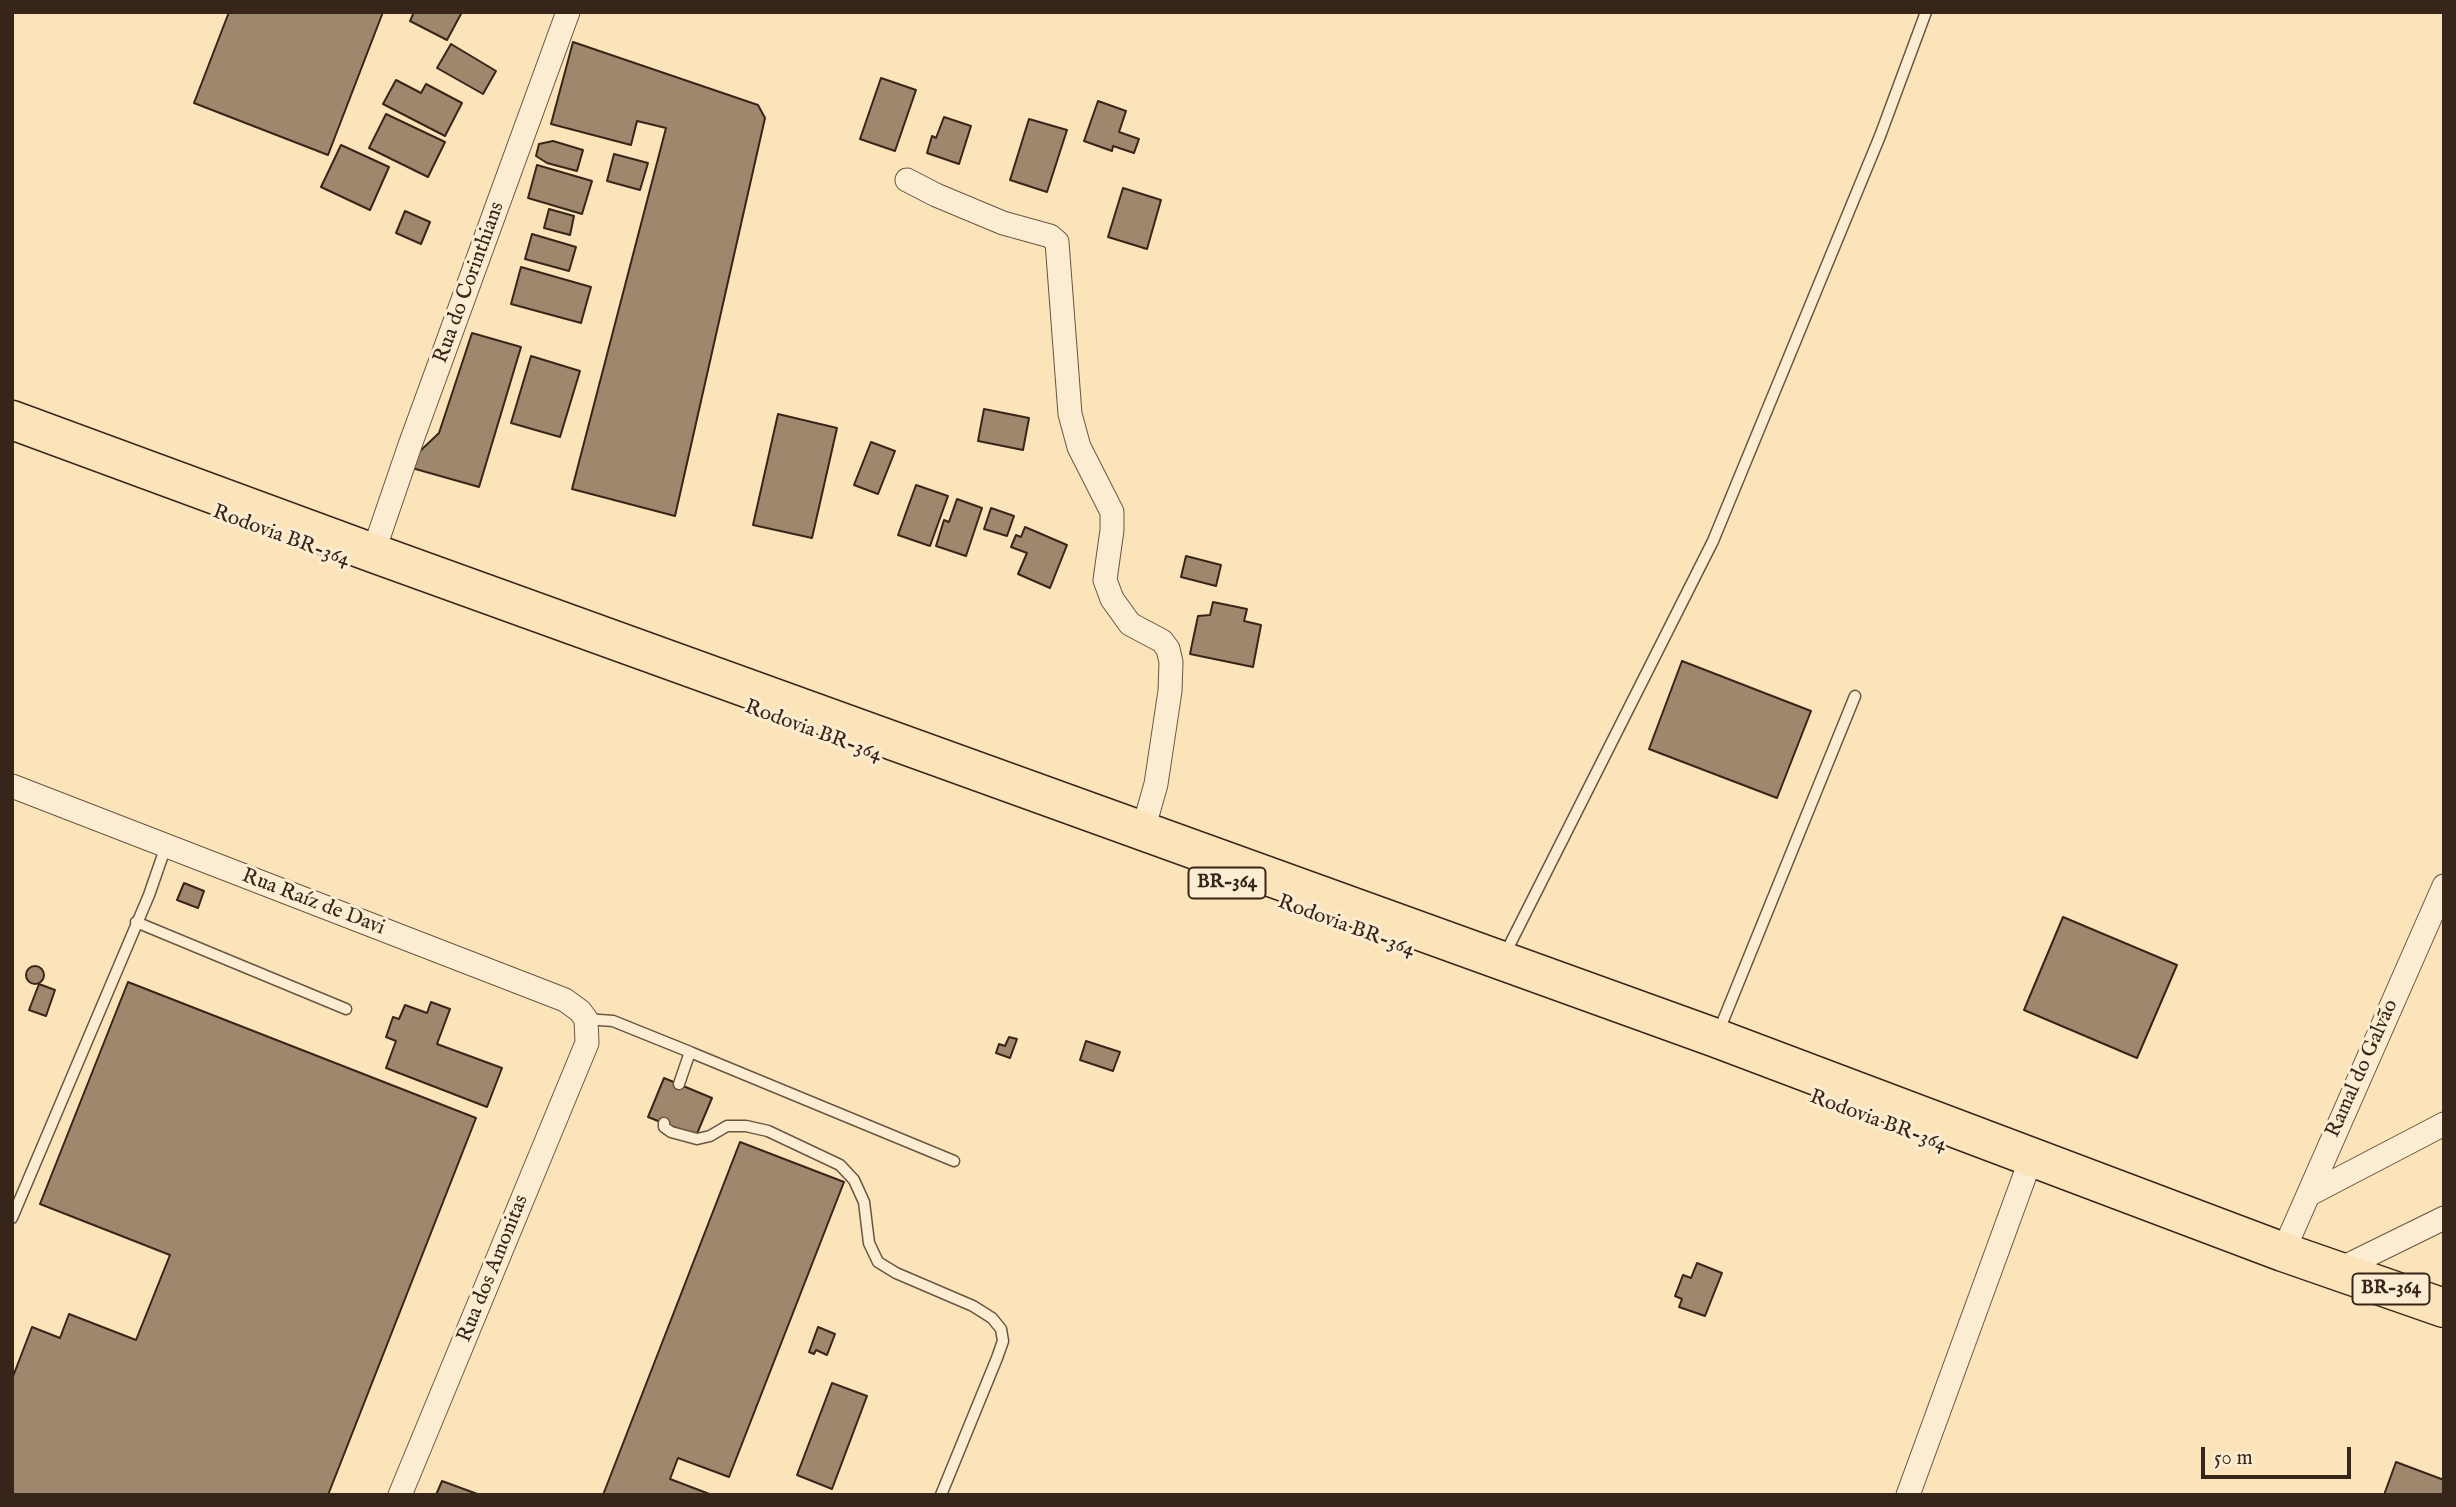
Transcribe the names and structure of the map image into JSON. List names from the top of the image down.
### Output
{
  "streets": {
    "highway": ["Rodovia BR-364", "BR-364"],
    "street": [
      "Rua do Corinthians",
      "Rua Raíz de Davi",
      "Ramal do Galvão",
      "Rua dos Amonitas"
    ]
  },
  "crossings": [
    ["Rua do Corinthians", "BR-364"],
    ["BR-364", "Ramal do Galvão"],
    ["Rua Raíz de Davi", "Rua dos Amonitas"]
  ],
  "scale_bar": "50 m"
}
